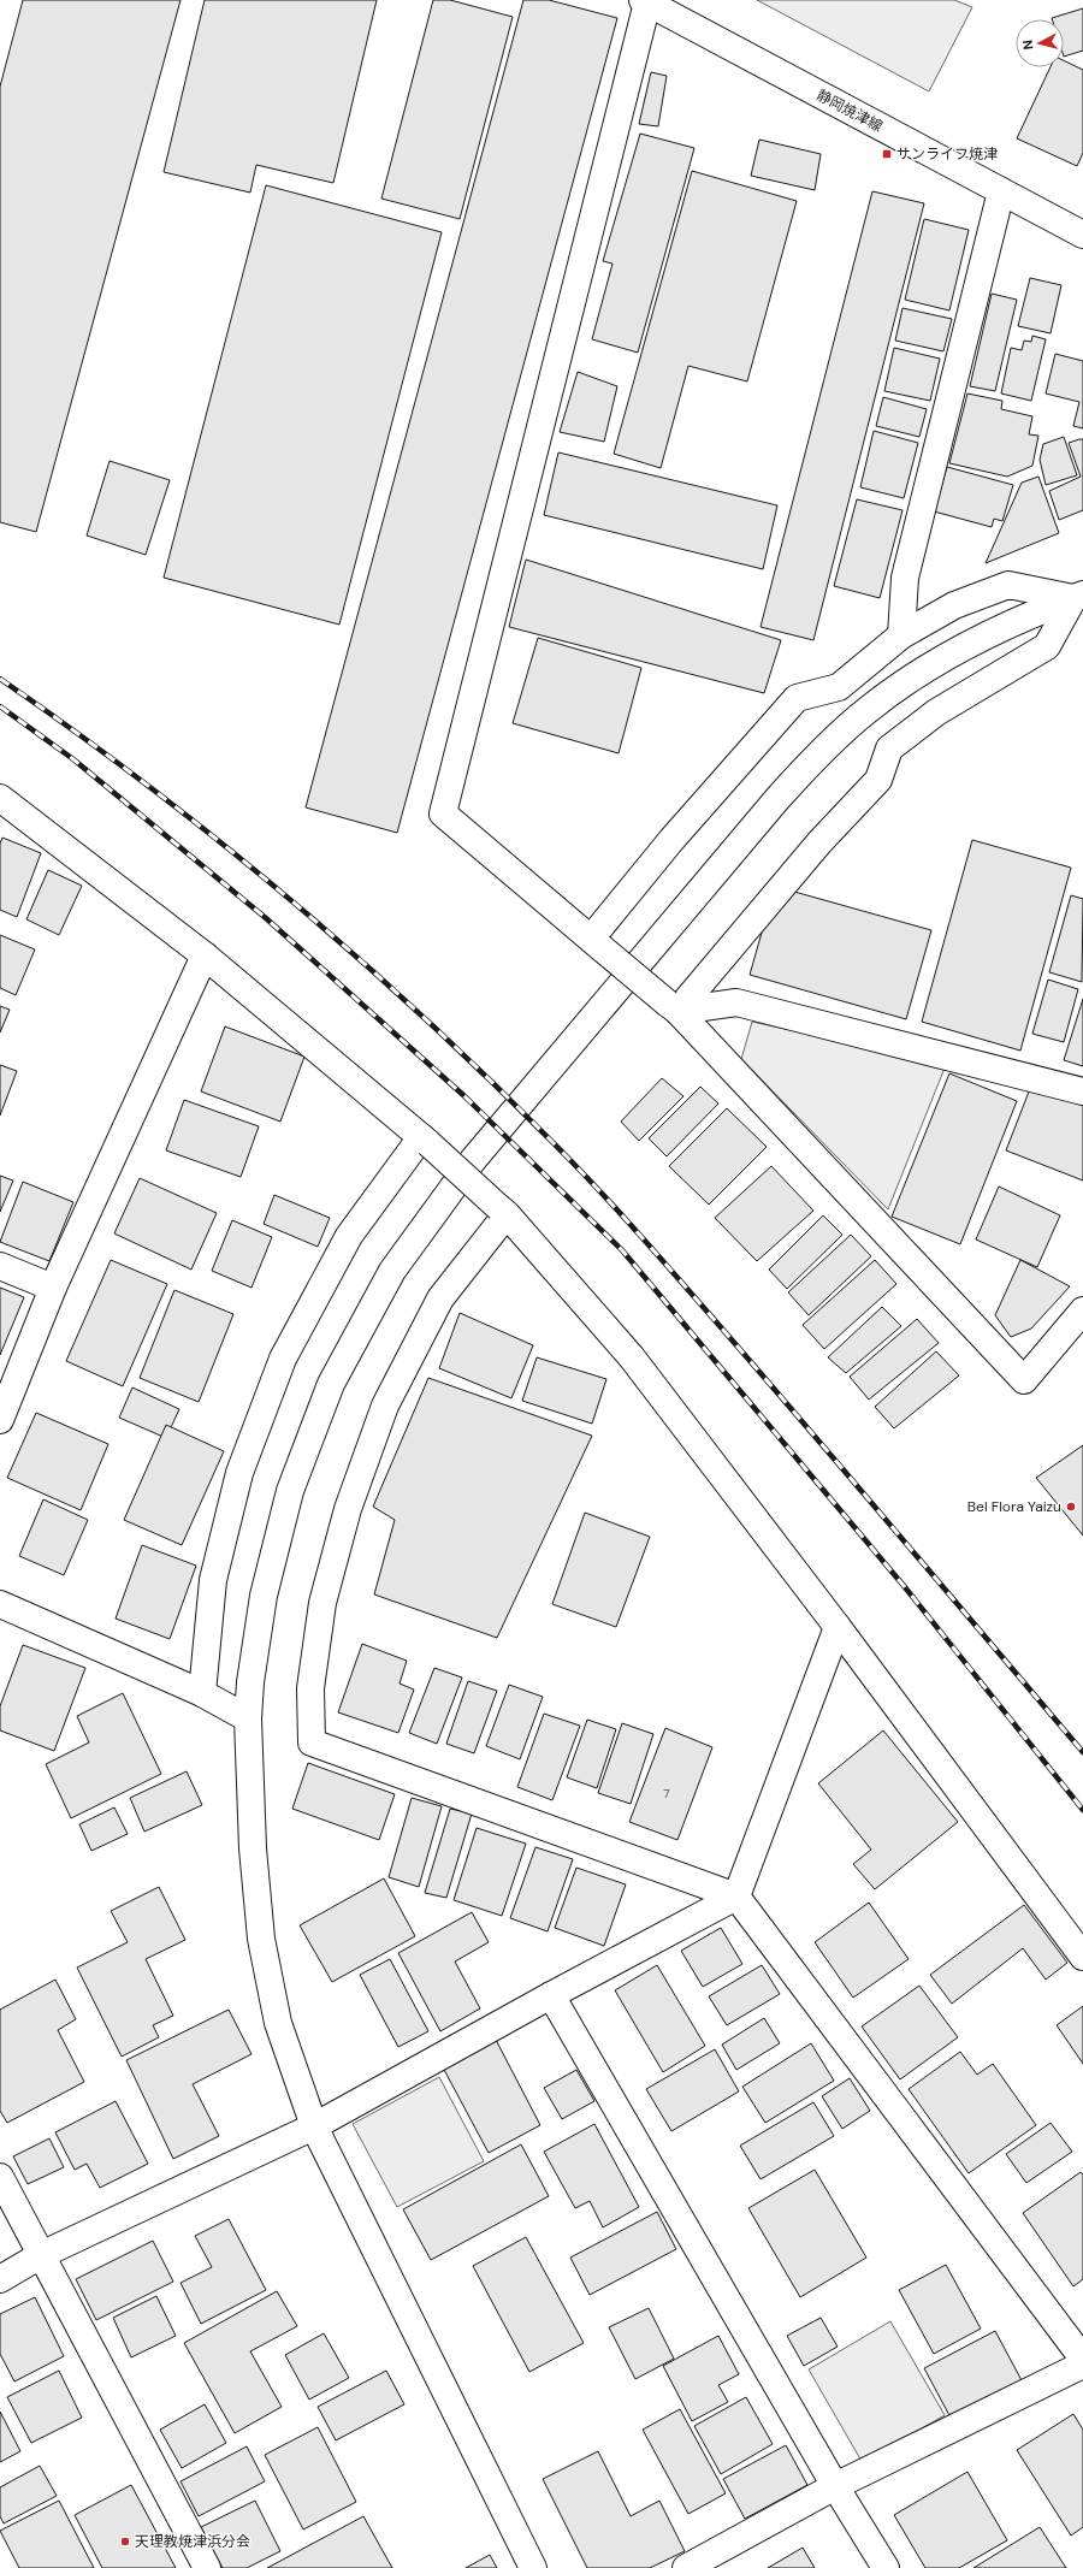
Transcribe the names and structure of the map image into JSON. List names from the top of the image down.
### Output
{
  "streets": {
    "street": ["静岡焼津線"]
  },
  "places": {
    "transit": ["サンライフ焼津"],
    "other": ["Bel Flora Yaizu", "天理教焼津浜分会"]
  },
  "house_numbers": ["7"],
  "north": "left"
}
